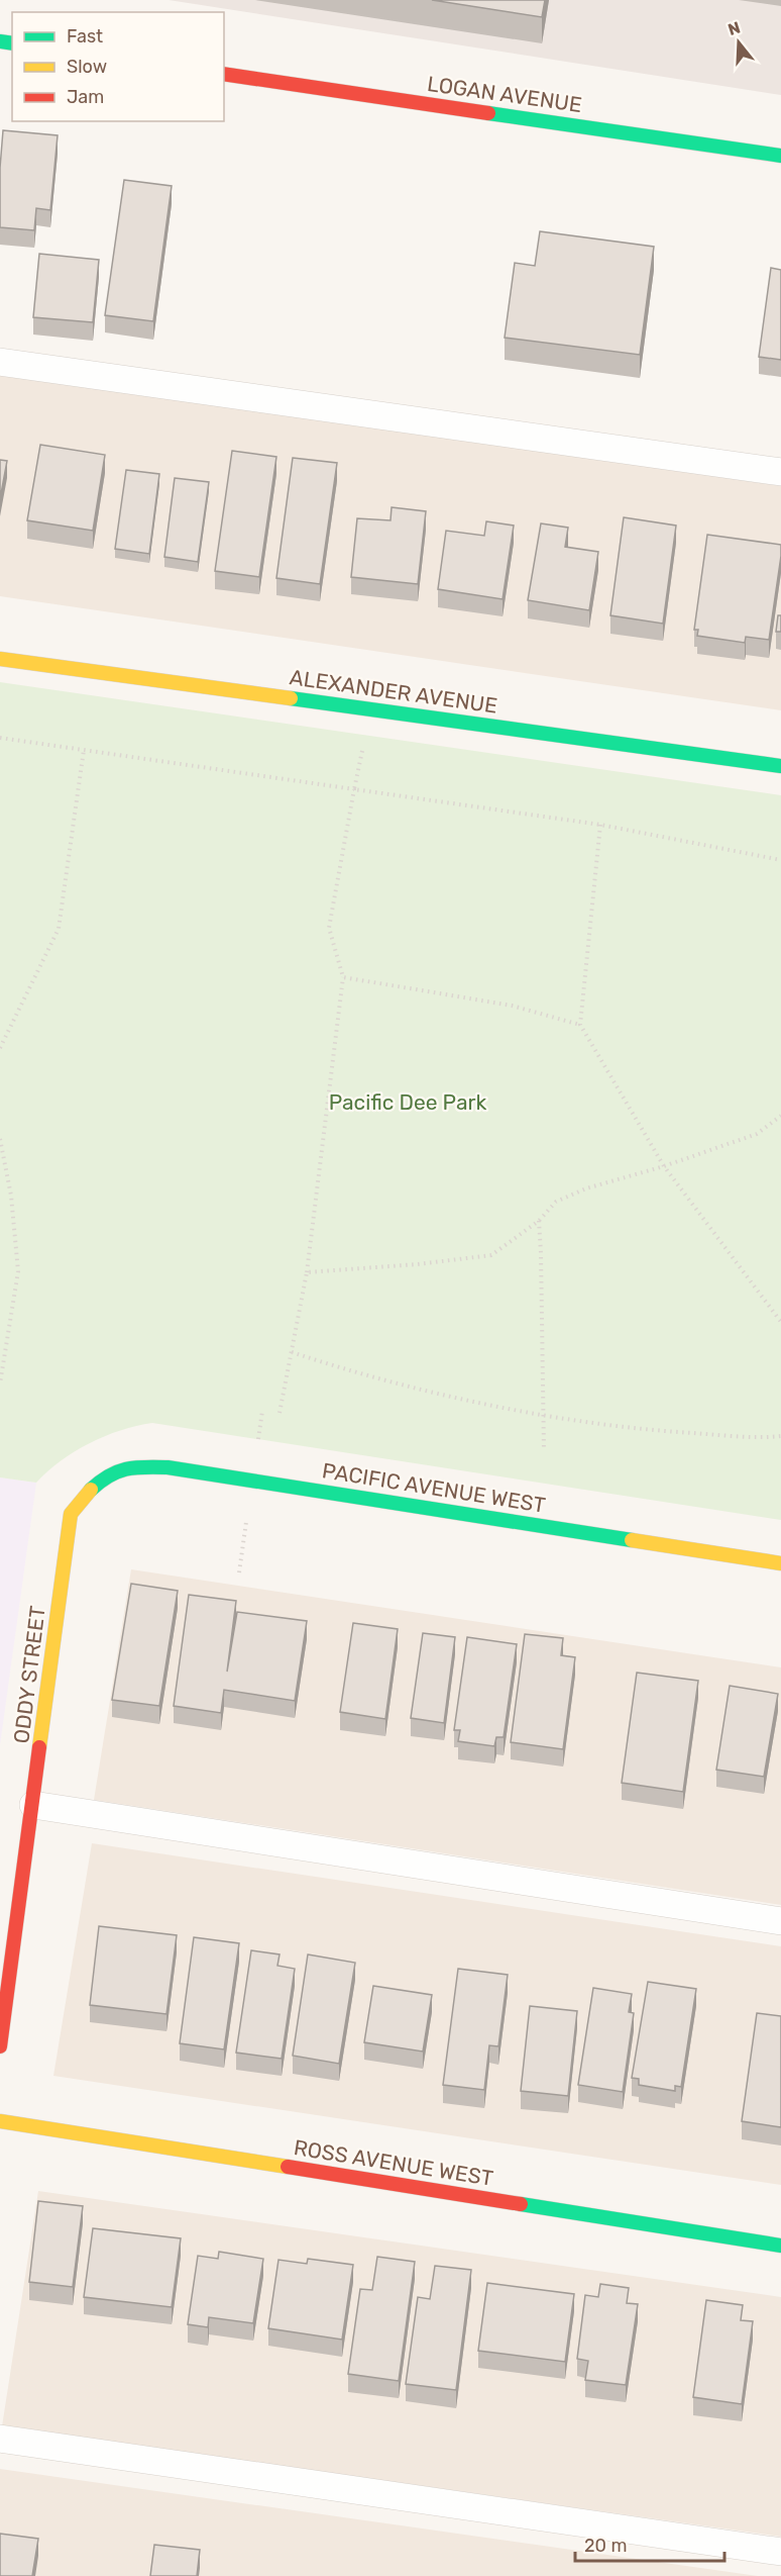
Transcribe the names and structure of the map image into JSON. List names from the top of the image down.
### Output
{
  "streets": {
    "street": [
      "LOGAN AVENUE",
      "ALEXANDER AVENUE",
      "PACIFIC AVENUE WEST",
      "ODDY STREET",
      "ROSS AVENUE WEST"
    ]
  },
  "crossings": [
    ["PACIFIC AVENUE WEST", "ODDY STREET"]
  ],
  "parks": ["Pacific Dee Park"],
  "legend": ["Fast", "Slow", "Jam"],
  "scale_bar": "20 m",
  "north": "top"
}
